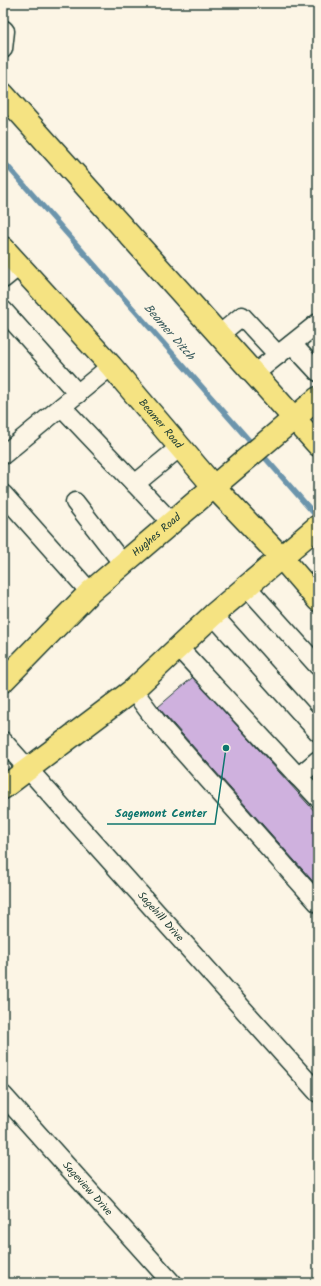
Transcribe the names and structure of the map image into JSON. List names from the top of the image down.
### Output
{
  "streets": {
    "main road": ["Beamer Road", "Hughes Road"],
    "street": ["Sagehill Drive", "Sageview Drive"]
  },
  "crossings": [
    ["Beamer Road", "Hughes Road"]
  ],
  "water": ["Beamer Ditch"],
  "places": ["Sagemont Center"]
}
